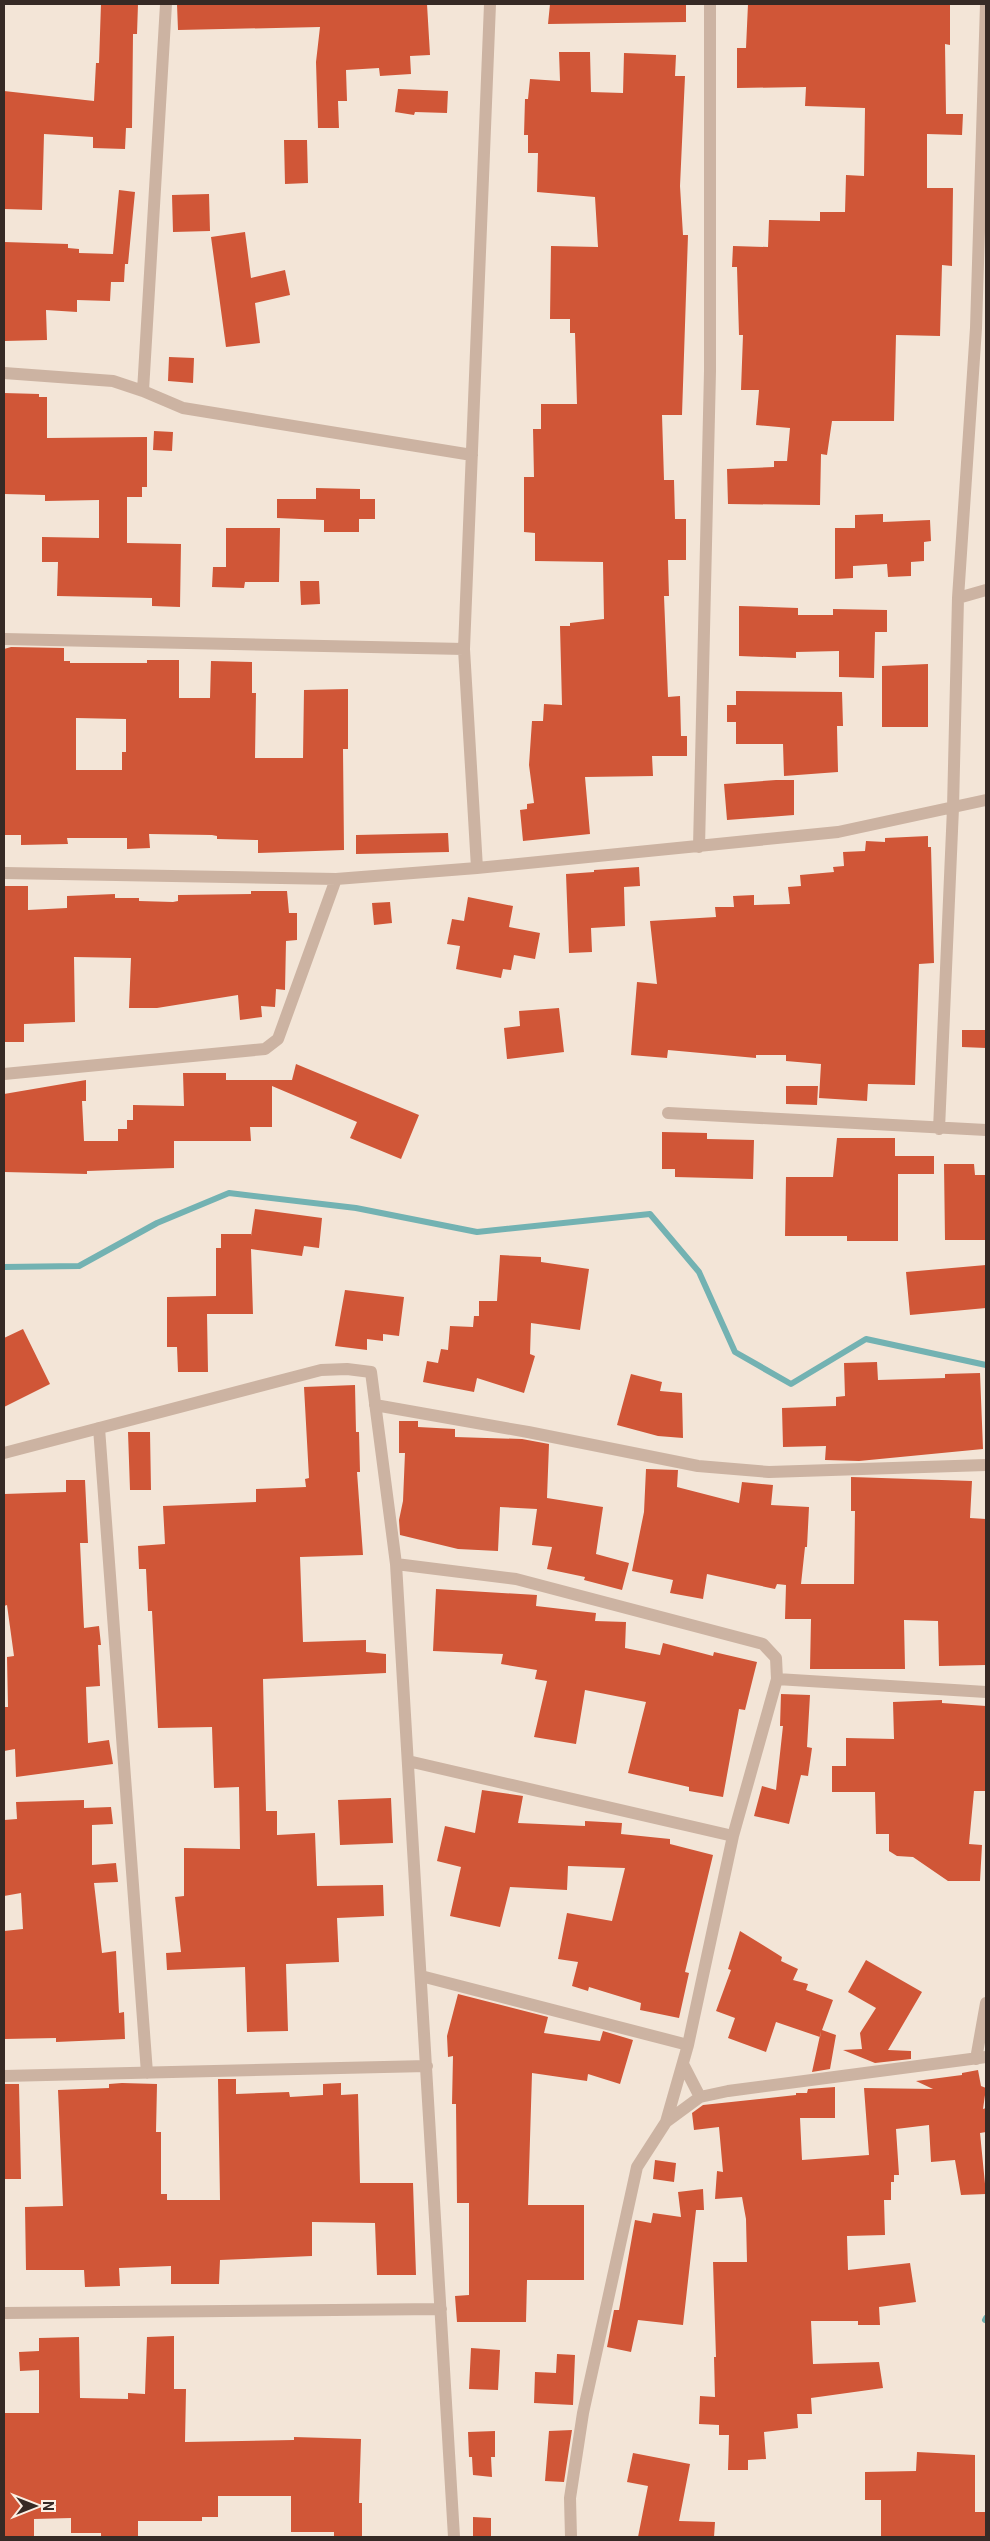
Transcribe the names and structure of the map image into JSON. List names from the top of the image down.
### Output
{
  "north": "right"
}
